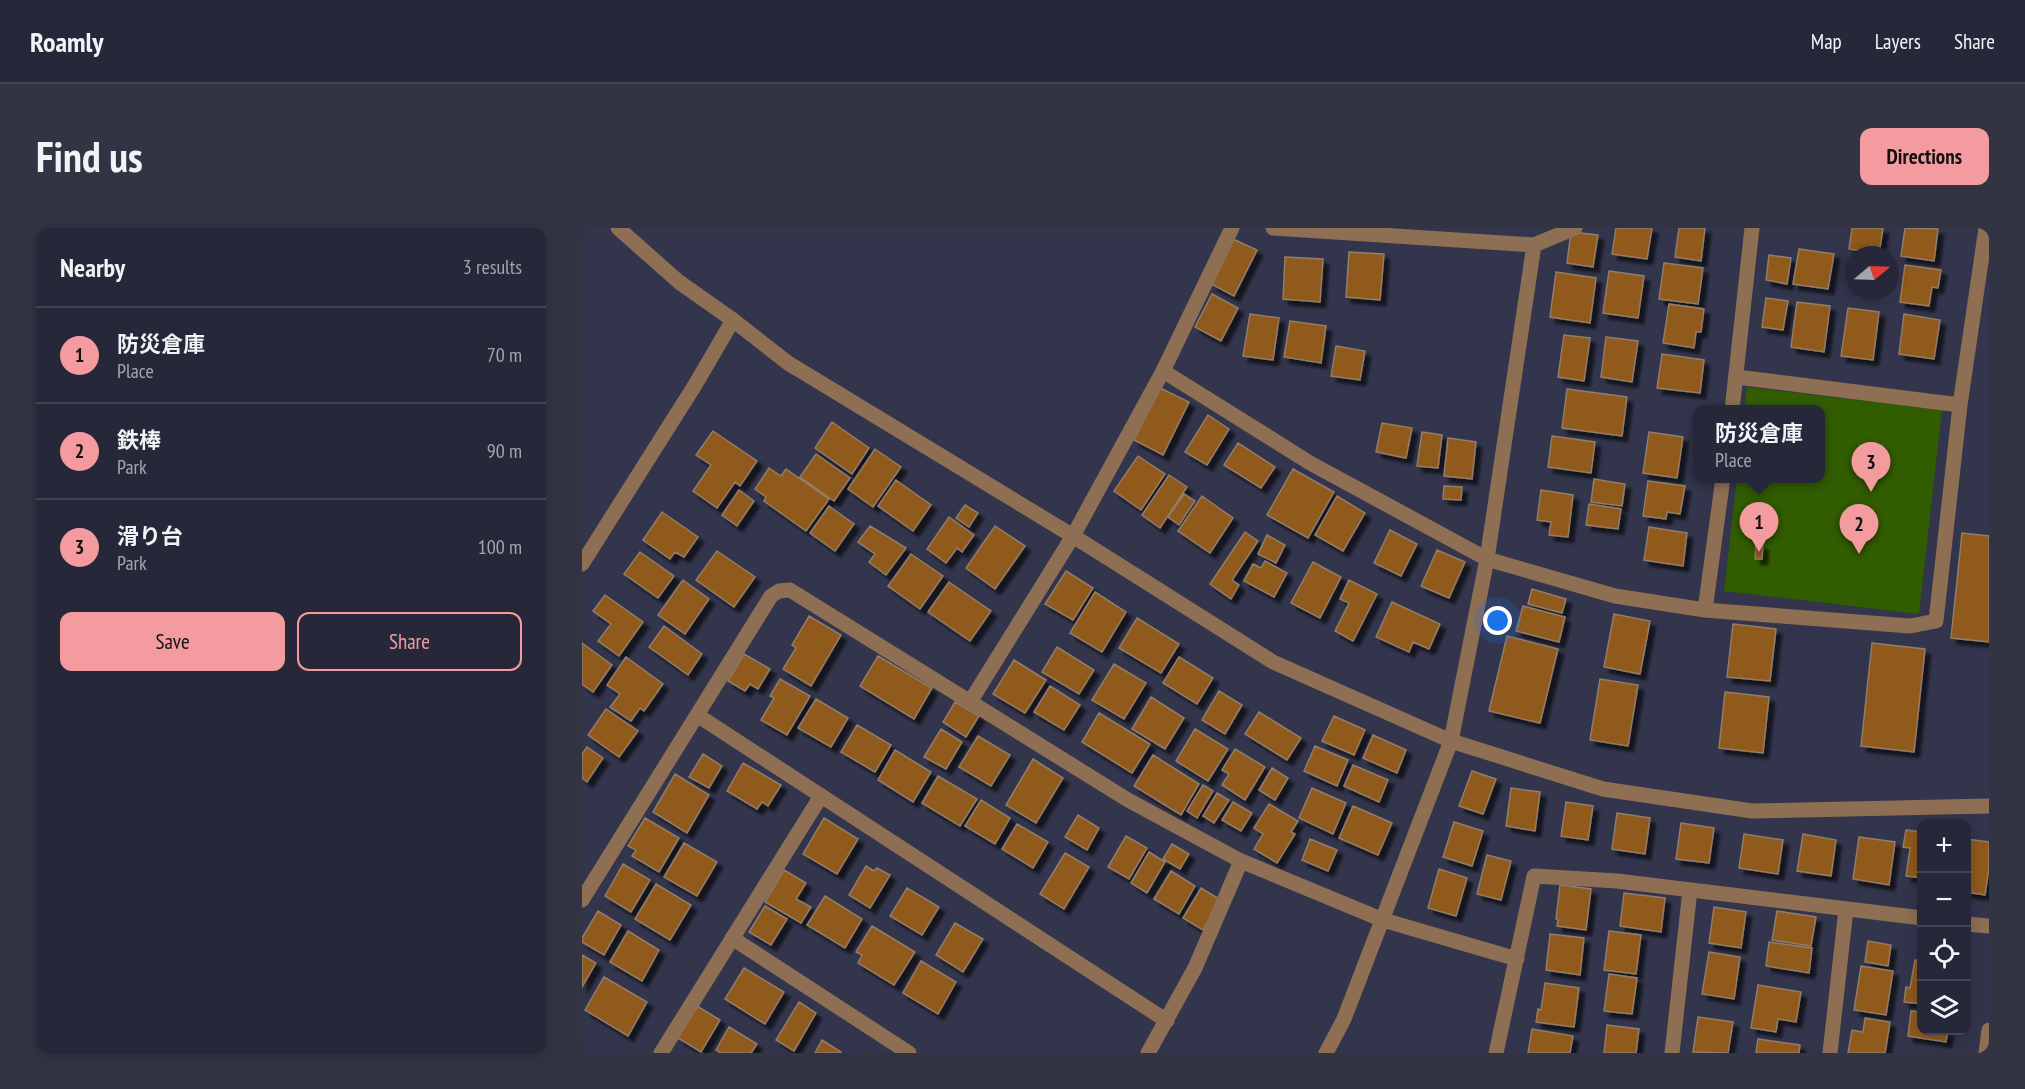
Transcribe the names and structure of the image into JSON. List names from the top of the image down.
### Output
{
  "north": "right",
  "page": {
    "header": "Roamly",
    "nav": ["Map", "Layers", "Share"],
    "buttons": [
      "Directions",
      ["Save", "Share"]
    ],
    "title": "Find us",
    "heading": ["Nearby", "3 results"],
    "list": [
      {
        "mark": "1",
        "name": "防災倉庫",
        "note": "Place",
        "value": "70 m"
      },
      {
        "mark": "2",
        "name": "鉄棒",
        "note": "Park",
        "value": "90 m"
      },
      {
        "mark": "3",
        "name": "滑り台",
        "note": "Park",
        "value": "100 m"
      }
    ],
    "popup": ["防災倉庫", "Place"],
    "pins": ["3", "1", "2"],
    "map_buttons": ["+", "−"]
  }
}
